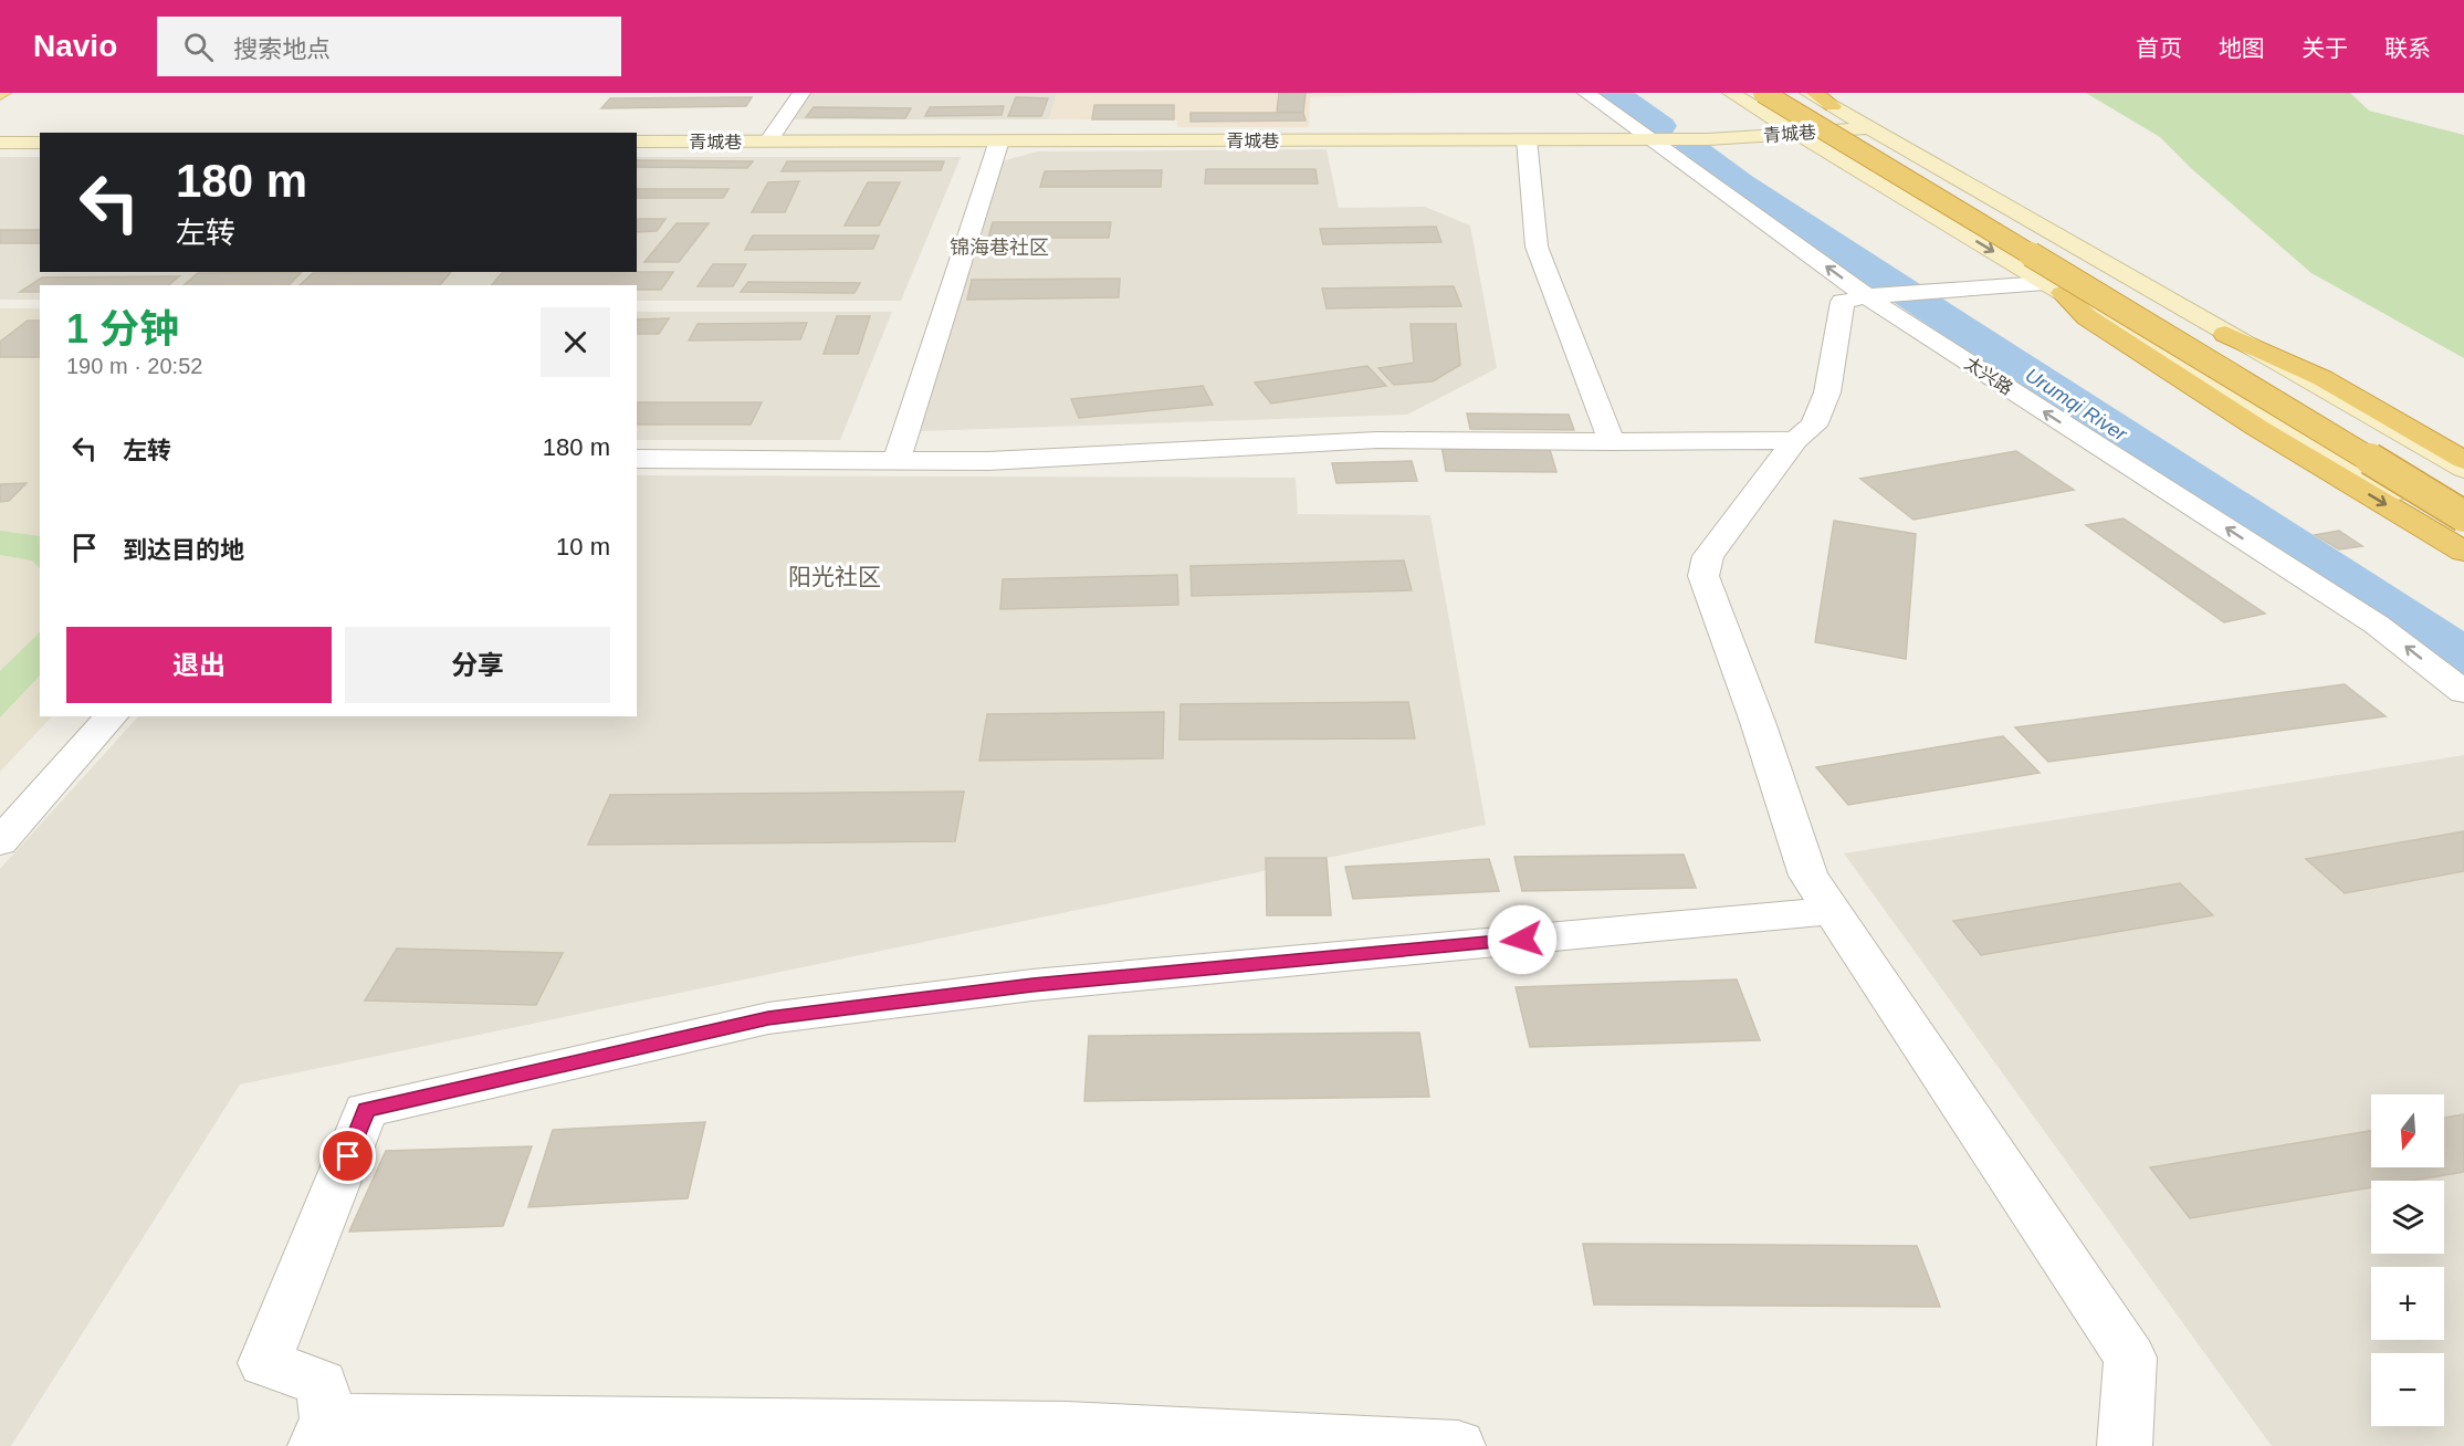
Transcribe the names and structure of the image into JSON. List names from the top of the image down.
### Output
{
  "streets": {
    "main road": ["青城巷"],
    "street": ["太兴路"]
  },
  "crossings": [
    ["青城巷", "太兴路"]
  ],
  "one_way": ["太兴路"],
  "districts": ["锦海巷社区", "阳光社区"],
  "water": ["Urumqi River"],
  "north": "bottom",
  "page": {
    "header": "Navio",
    "search": "搜索地点",
    "nav": [
      "首页",
      "地图",
      "关于",
      "联系"
    ],
    "turn": ["180 m", "左转"],
    "heading": ["1 分钟", "190 m · 20:52"],
    "list": [
      {
        "name": "左转",
        "value": "180 m"
      },
      {
        "name": "到达目的地",
        "value": "10 m"
      }
    ],
    "buttons": ["退出", "分享"],
    "map_buttons": ["+", "−"]
  }
}
